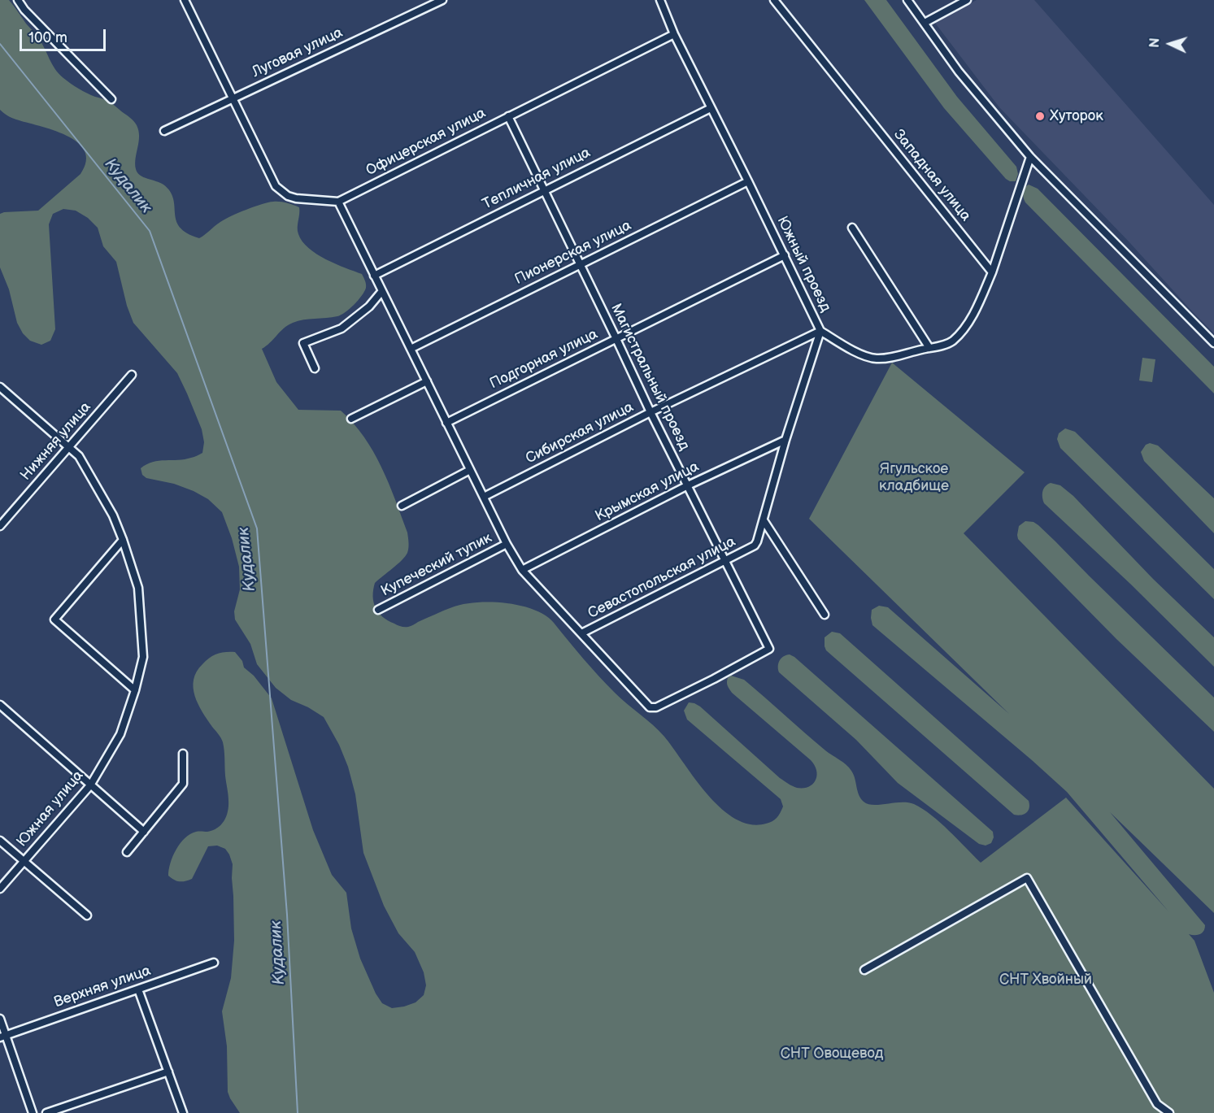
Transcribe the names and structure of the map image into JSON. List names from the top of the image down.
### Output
{
  "streets": {
    "street": [
      "Луговая улица",
      "Офицерская улица",
      "Западная улица",
      "Тепличная улица",
      "Пионерская улица",
      "Южный проезд",
      "Подгорная улица",
      "Магистральный проезд",
      "Сибирская улица",
      "Нижняя улица",
      "Крымская улица",
      "Купеческий тупик",
      "Севастопольская улица",
      "Южная улица",
      "Верхняя улица"
    ]
  },
  "crossings": [
    ["Офицерская улица", "Южный проезд"],
    ["Офицерская улица", "Магистральный проезд"],
    ["Тепличная улица", "Южный проезд"],
    ["Тепличная улица", "Магистральный проезд"],
    ["Пионерская улица", "Южный проезд"],
    ["Пионерская улица", "Магистральный проезд"],
    ["Южный проезд", "Подгорная улица"],
    ["Южный проезд", "Сибирская улица"],
    ["Южный проезд", "Крымская улица"],
    ["Южный проезд", "Севастопольская улица"],
    ["Подгорная улица", "Магистральный проезд"],
    ["Магистральный проезд", "Сибирская улица"],
    ["Магистральный проезд", "Крымская улица"],
    ["Магистральный проезд", "Севастопольская улица"],
    ["Нижняя улица", "Южная улица"]
  ],
  "water": ["Кудалик"],
  "parks": ["Ягульское кладбище", "СНТ Хвойный", "СНТ Овощевод"],
  "places": ["Хуторок"],
  "scale_bar": "100 m",
  "north": "left"
}
